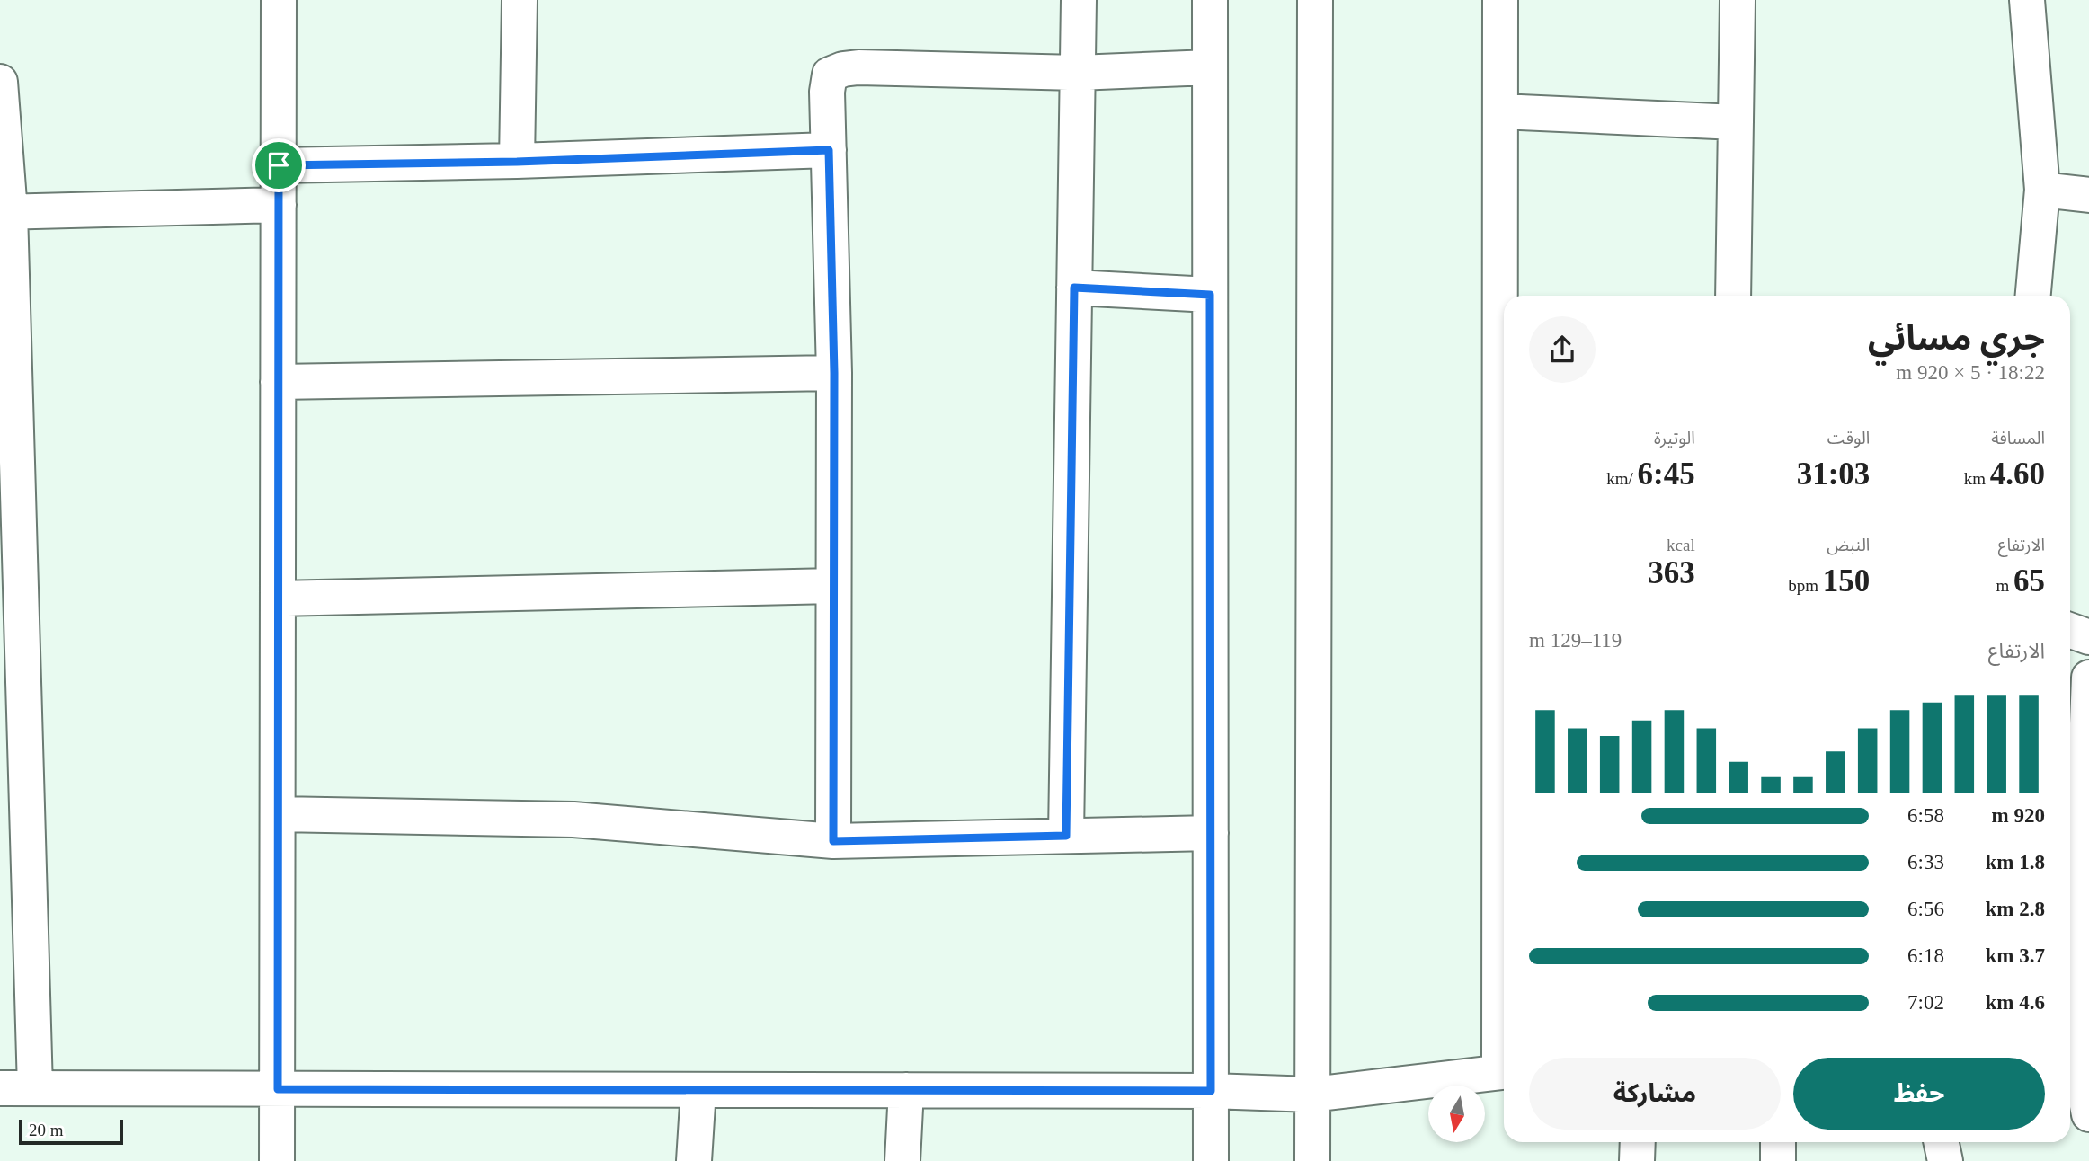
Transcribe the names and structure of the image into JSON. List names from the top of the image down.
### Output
{
  "scale_bar": "20 m",
  "north": "bottom",
  "page": {
    "heading": ["جري مسائي", "18:22 · 5 × 920 m"],
    "stats": [
      ["المسافة", "4.60 km"],
      ["الوقت", "31:03"],
      ["الوتيرة", "6:45 /km"],
      ["الارتفاع", "65 m"],
      ["النبض", "150 bpm"],
      ["kcal", "363"]
    ],
    "chart": ["الارتفاع", "119–129 m"],
    "list": [
      {
        "name": "920 m",
        "note": "6:58"
      },
      {
        "name": "1.8 km",
        "note": "6:33"
      },
      {
        "name": "2.8 km",
        "note": "6:56"
      },
      {
        "name": "3.7 km",
        "note": "6:18"
      },
      {
        "name": "4.6 km",
        "note": "7:02"
      }
    ],
    "buttons": ["حفظ", "مشاركة"],
    "scale": "20 m"
  }
}
